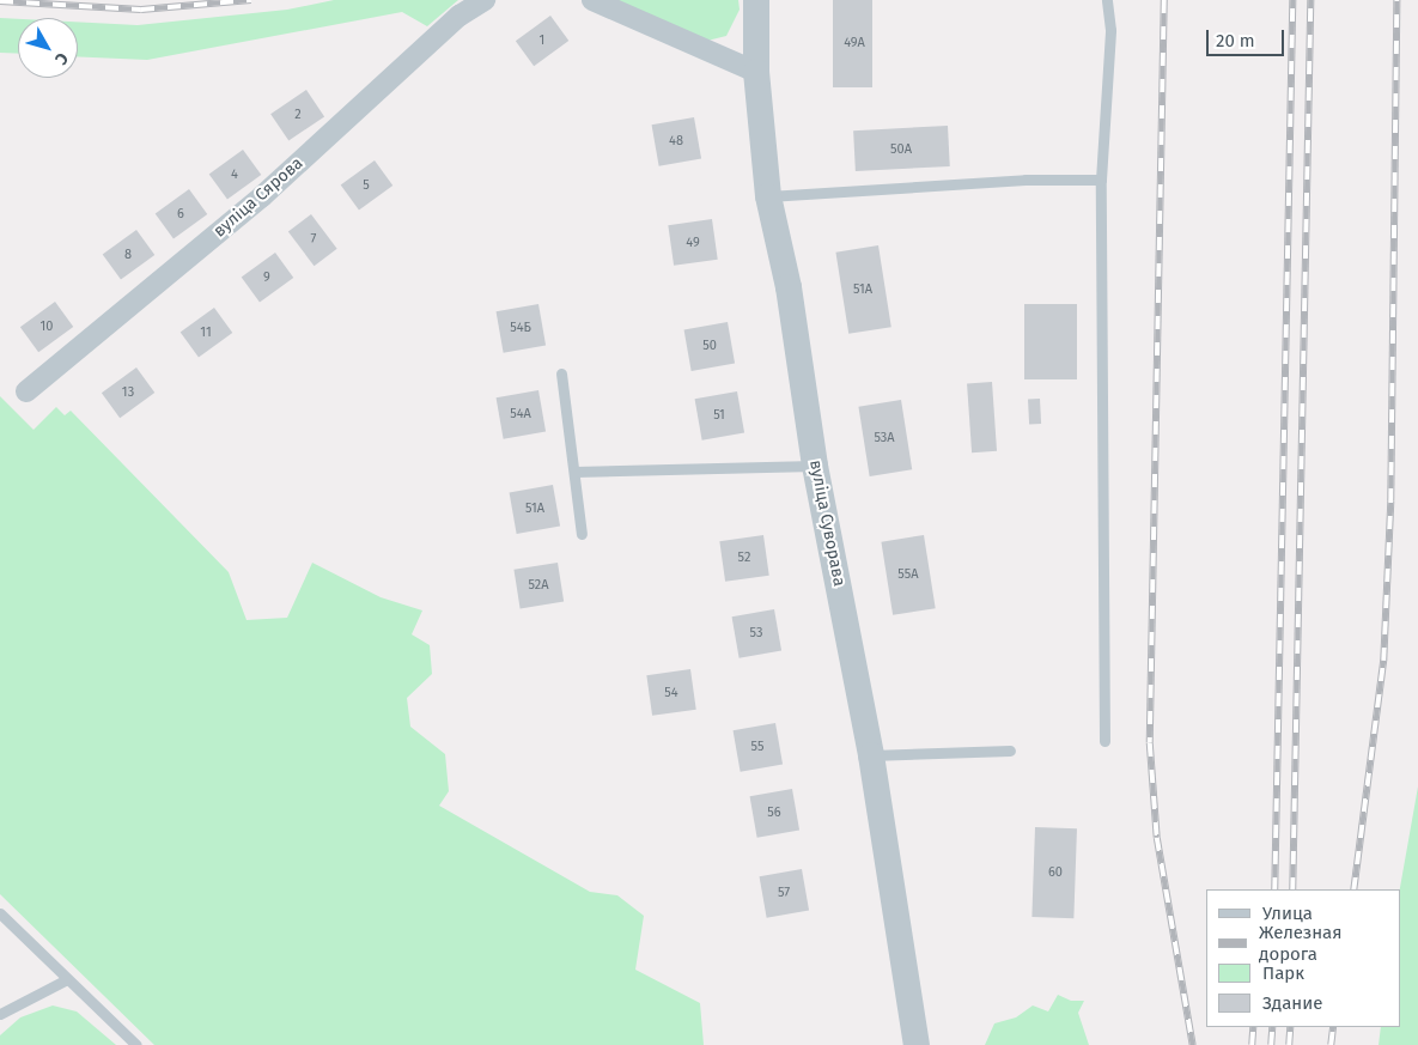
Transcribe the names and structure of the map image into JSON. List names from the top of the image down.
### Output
{
  "streets": {
    "street": ["вуліца Сярова", "вуліца Суворава"]
  },
  "house_numbers": [
    "1",
    "49А",
    "2",
    "48",
    "50А",
    "4",
    "5",
    "6",
    "7",
    "49",
    "8",
    "9",
    "51А",
    "10",
    "54Б",
    "11",
    "50",
    "13",
    "54А",
    "51",
    "53А",
    "51А",
    "52",
    "55А",
    "52А",
    "53",
    "54",
    "55",
    "56",
    "60",
    "57"
  ],
  "legend": [
    "Улица",
    "Железная дорога",
    "Парк",
    "Здание"
  ],
  "scale_bar": "20 m",
  "north": "bottom right"
}
